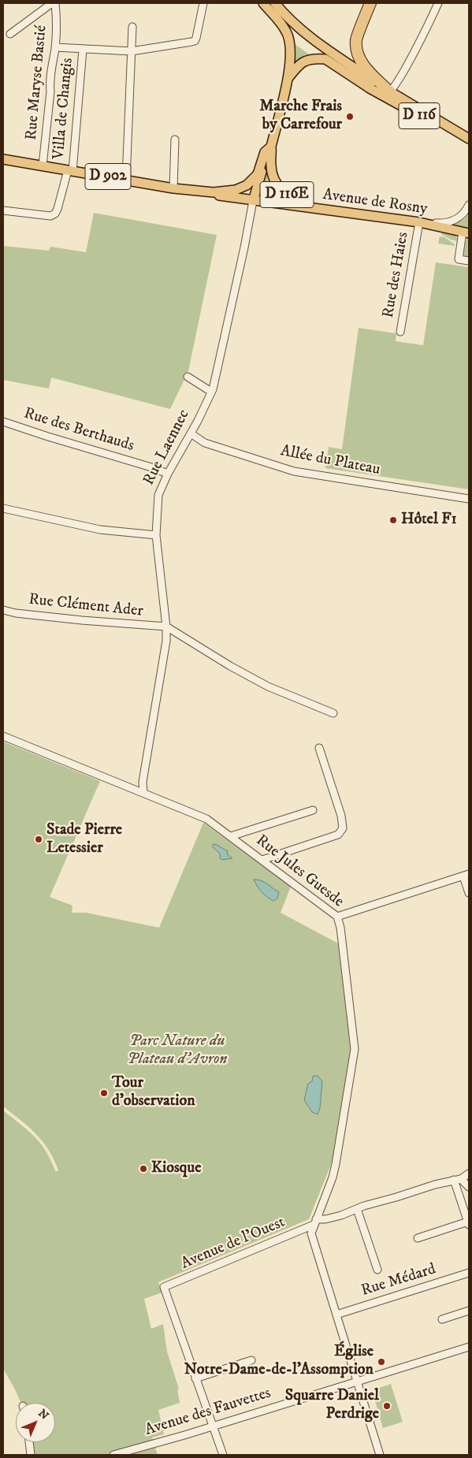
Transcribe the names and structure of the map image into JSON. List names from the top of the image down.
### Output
{
  "streets": {
    "main road": [
      "D 116",
      "D 902",
      "D 116E",
      "Avenue de Rosny",
      "Rue Laennec"
    ],
    "street": [
      "Rue Maryse Bastié",
      "Villa de Changis",
      "Rue des Haies",
      "Rue des Berthauds",
      "Allée du Plateau",
      "Rue Clément Ader",
      "Rue Jules Guesde",
      "Avenue de l'Ouest",
      "Rue Médard",
      "Avenue des Fauvettes"
    ]
  },
  "crossings": [
    ["Rue Maryse Bastié", "D 902"],
    ["Villa de Changis", "D 902"],
    ["D 116", "Rue Laennec"],
    ["D 902", "Avenue de Rosny"],
    ["D 902", "Rue Laennec"],
    ["Avenue de Rosny", "Rue des Haies"],
    ["Avenue de Rosny", "Rue Laennec"],
    ["Rue des Berthauds", "Rue Laennec"],
    ["Rue Laennec", "Allée du Plateau"],
    ["Rue Laennec", "Rue Clément Ader"],
    ["Rue Laennec", "Rue Jules Guesde"],
    ["Rue Jules Guesde", "Avenue de l'Ouest"]
  ],
  "parks": ["Parc Nature du Plateau d'Avron"],
  "places": [
    "Marche Frais by Carrefour",
    "Hôtel F1",
    "Stade Pierre Letessier",
    "Tour d'observation",
    "Kiosque",
    "Église Notre-Dame-de-l'Assomption",
    "Squarre Daniel Perdrige"
  ],
  "north": "top right"
}
